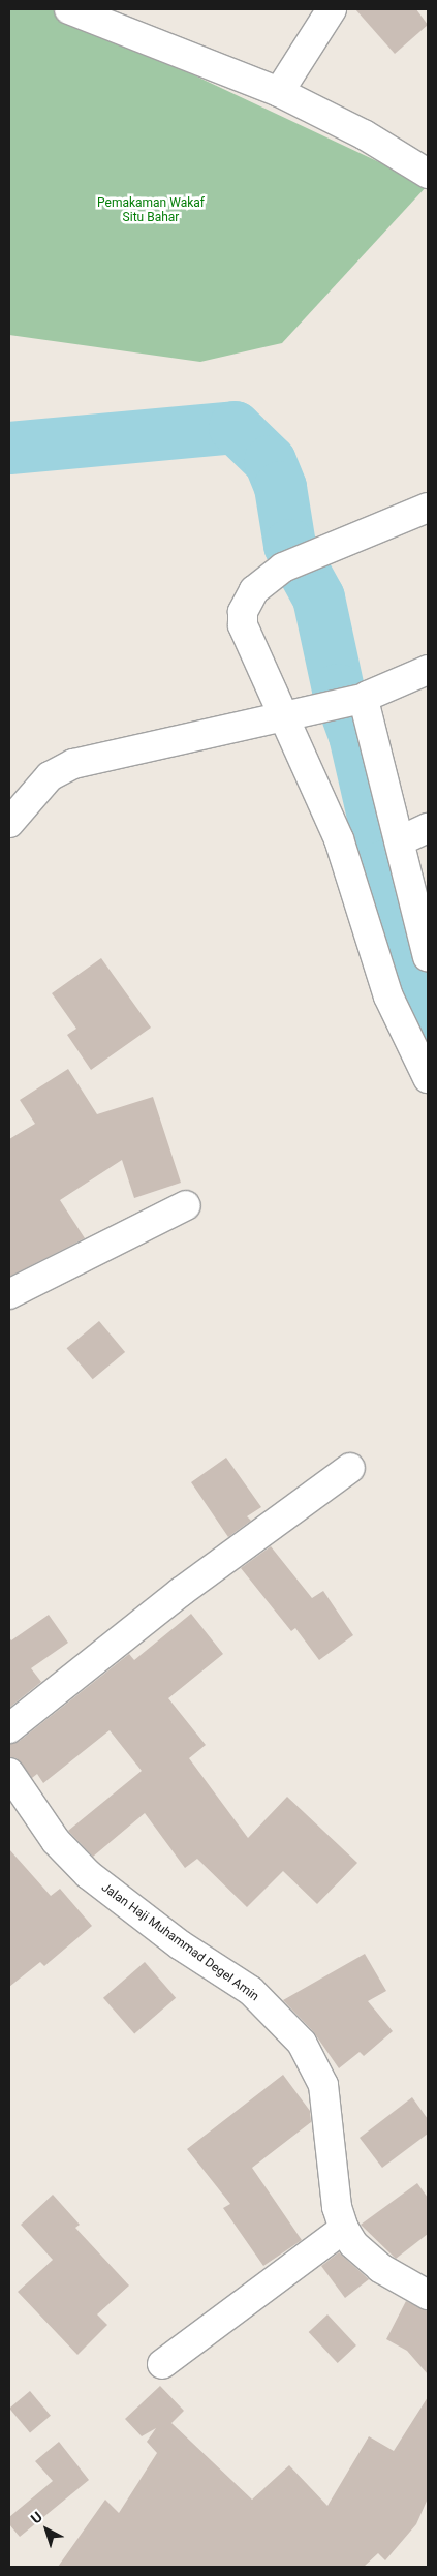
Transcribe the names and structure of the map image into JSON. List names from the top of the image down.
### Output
{
  "streets": {
    "street": ["Jalan Haji Muhammad Degel Amin"]
  },
  "parks": ["Pemakaman Wakaf Situ Bahar"],
  "north": "top left"
}
